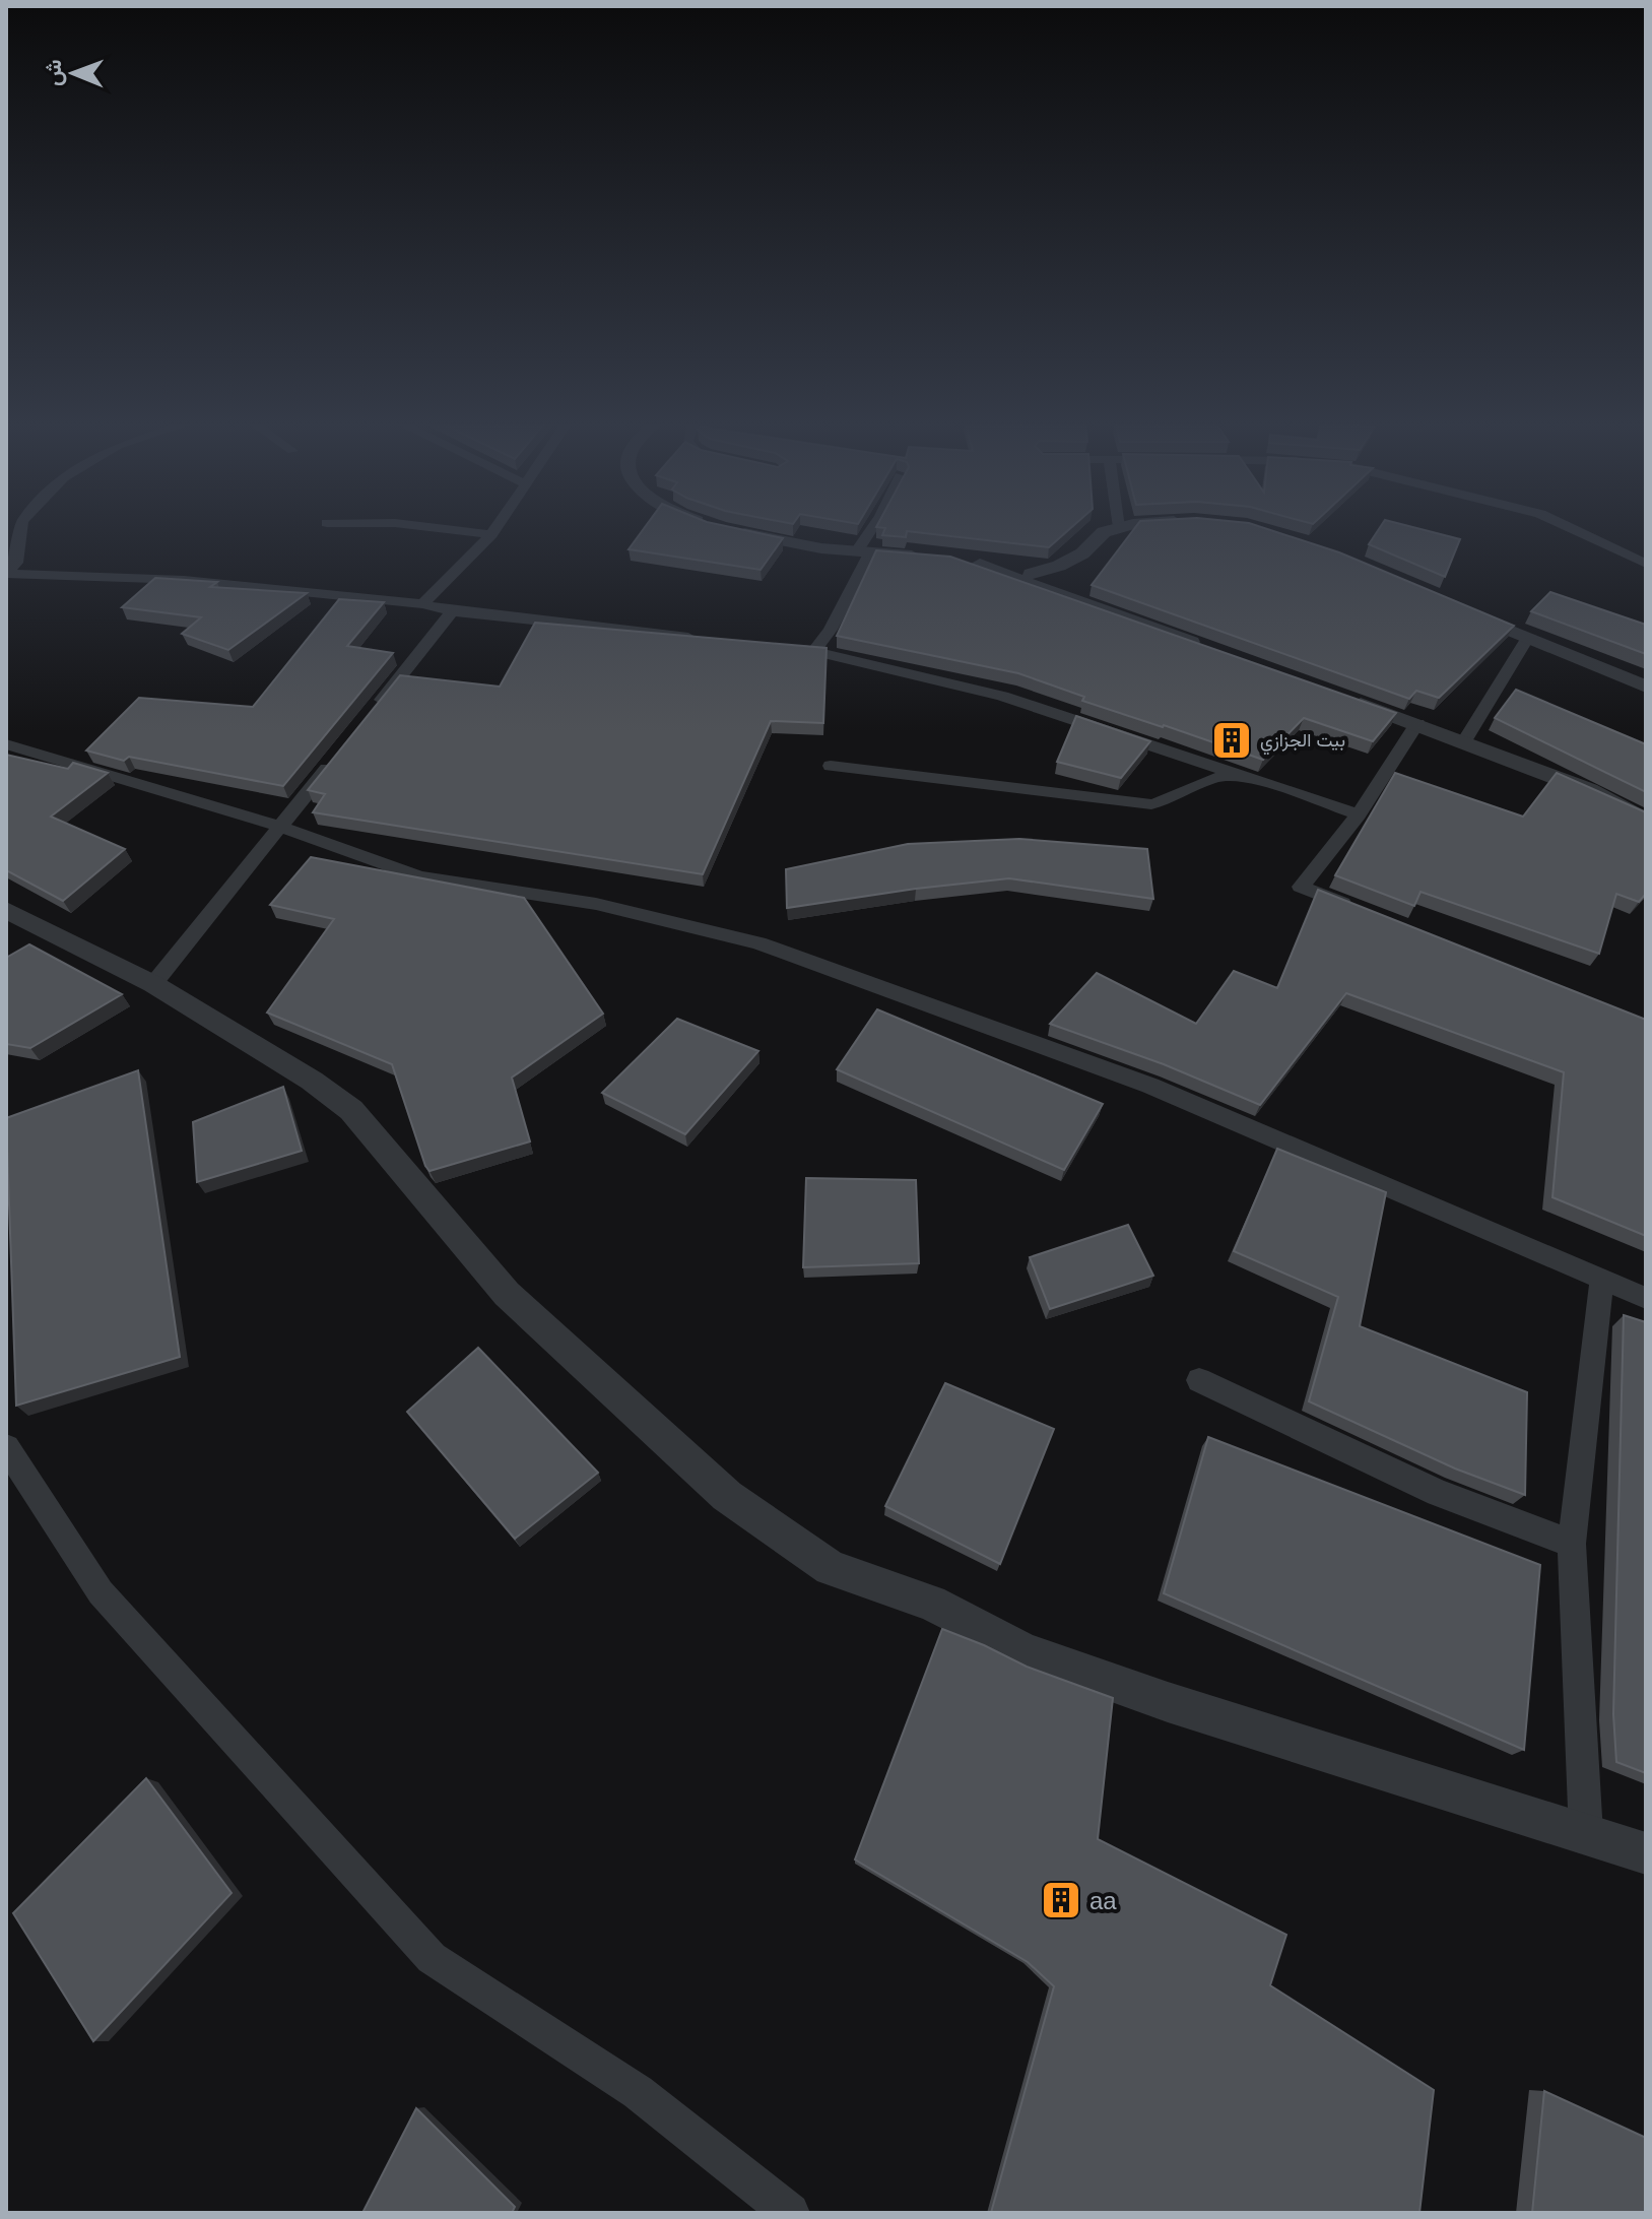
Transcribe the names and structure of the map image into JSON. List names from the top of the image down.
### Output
{
  "places": {
    "building": ["بيت الجزازي", "aa"]
  },
  "north": "left"
}
